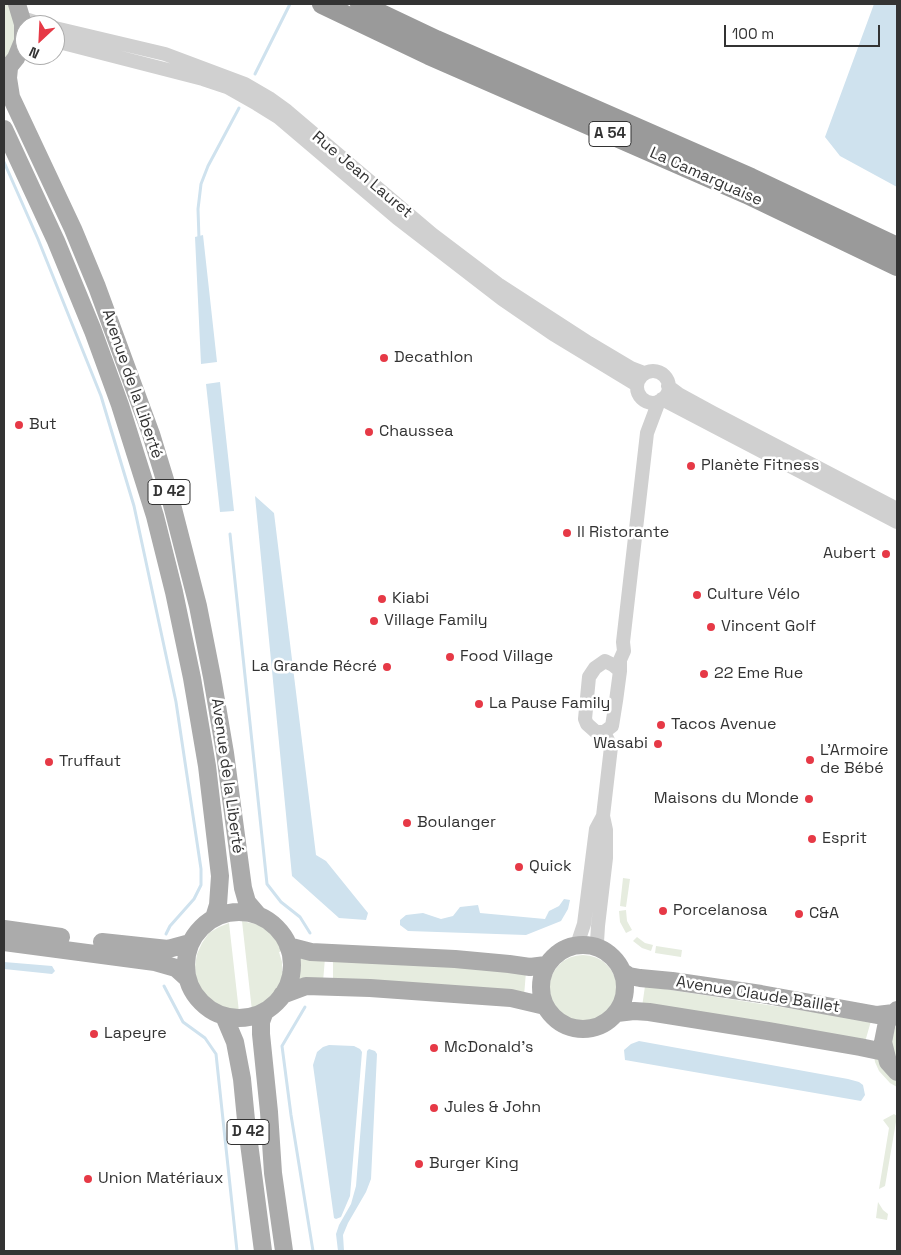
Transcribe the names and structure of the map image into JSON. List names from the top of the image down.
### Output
{
  "streets": {
    "highway": ["A 54", "La Camarguaise"],
    "main road": ["Avenue de la Liberté", "D 42", "Avenue Claude Baillet"],
    "street": ["Rue Jean Lauret"]
  },
  "crossings": [
    ["Avenue de la Liberté", "D 42"]
  ],
  "places": [
    "Decathlon",
    "But",
    "Chaussea",
    "Planète Fitness",
    "Il Ristorante",
    "Aubert",
    "Culture Vélo",
    "Kiabi",
    "Village Family",
    "Vincent Golf",
    "Food Village",
    "La Grande Récré",
    "22 Eme Rue",
    "La Pause Family",
    "Tacos Avenue",
    "Wasabi",
    "L'Armoire de Bébé",
    "Truffaut",
    "Maisons du Monde",
    "Boulanger",
    "Esprit",
    "Quick",
    "Porcelanosa",
    "C&A",
    "Lapeyre",
    "McDonald's",
    "Jules & John",
    "Burger King",
    "Union Matériaux"
  ],
  "scale_bar": "100 m",
  "north": "bottom left"
}
